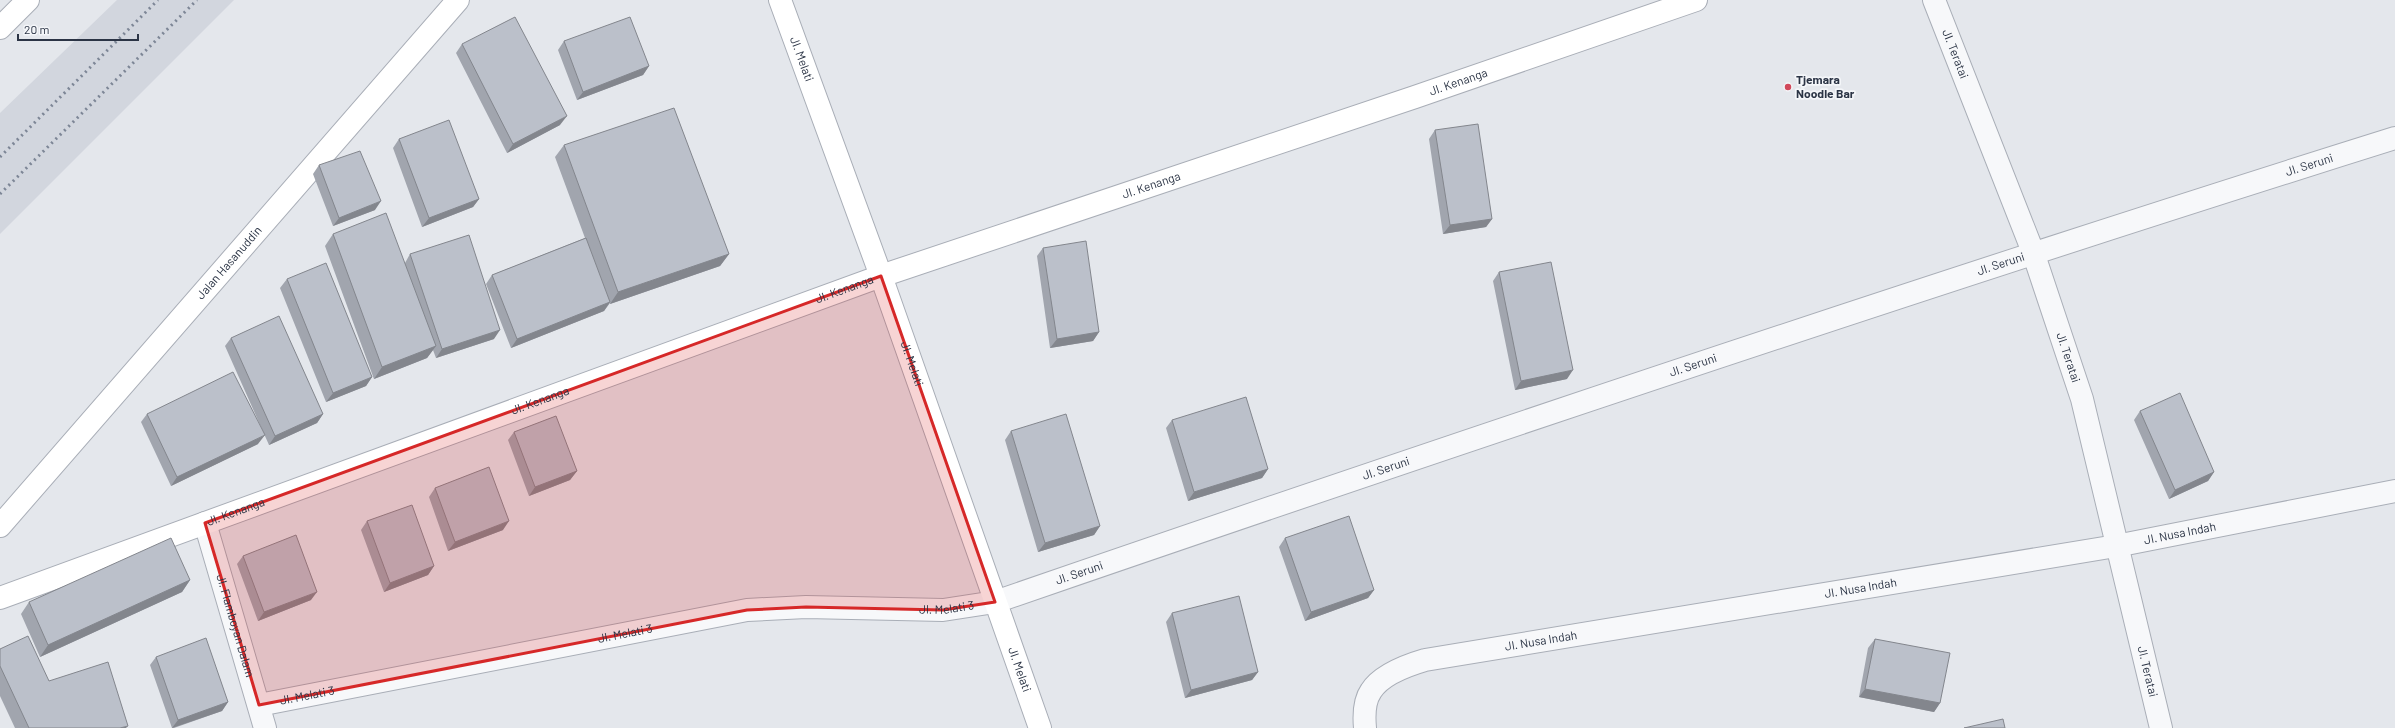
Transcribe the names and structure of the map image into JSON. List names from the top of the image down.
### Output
{
  "streets": {
    "street": [
      "Jl. Teratai",
      "Jl. Melati",
      "Jl. Kenanga",
      "Jl. Seruni",
      "Jalan Hasanuddin",
      "Jl. Nusa Indah",
      "Jl. Melati 3",
      "Jl. Flamboyan Dalam"
    ]
  },
  "crossings": [
    ["Jl. Teratai", "Jl. Seruni"],
    ["Jl. Teratai", "Jl. Nusa Indah"],
    ["Jl. Melati", "Jl. Kenanga"],
    ["Jl. Melati", "Jl. Seruni"],
    ["Jl. Melati", "Jl. Melati 3"],
    ["Jl. Kenanga", "Jl. Flamboyan Dalam"],
    ["Jl. Seruni", "Jl. Melati 3"],
    ["Jl. Melati 3", "Jl. Flamboyan Dalam"]
  ],
  "places": ["Tjemara Noodle Bar"],
  "scale_bar": "20 m"
}
